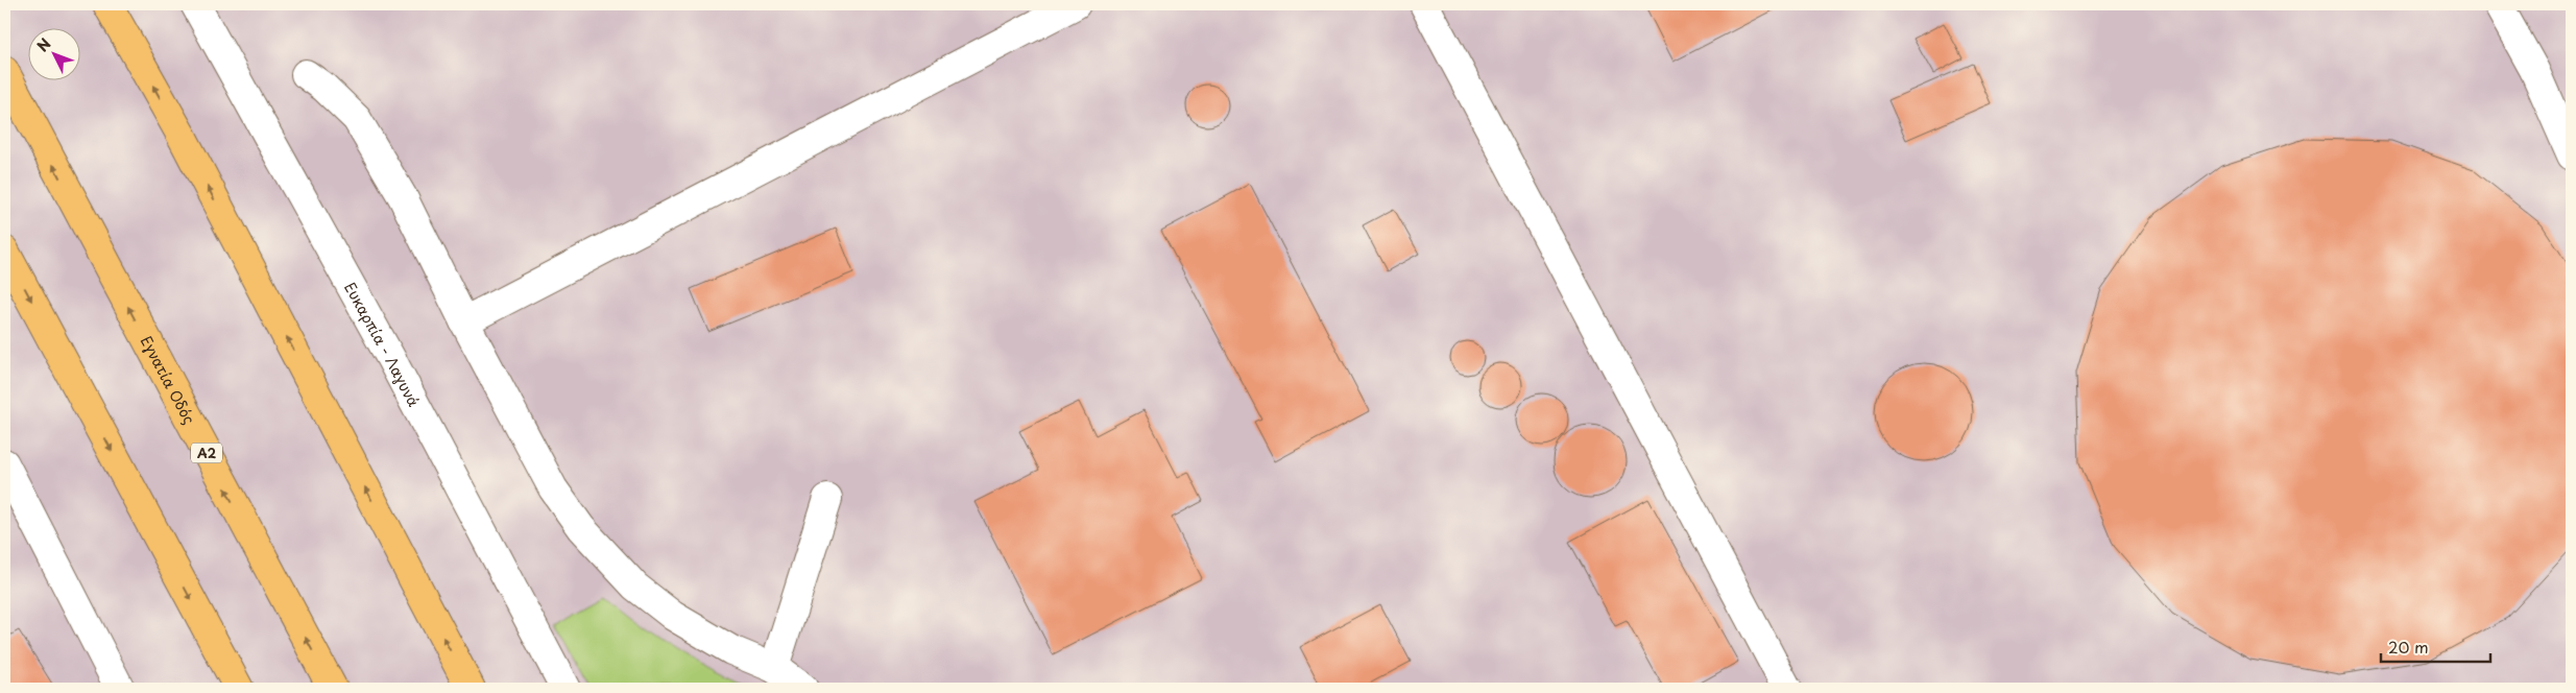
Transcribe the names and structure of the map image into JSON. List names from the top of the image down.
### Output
{
  "streets": {
    "highway": ["Εγνατία Οδός", "Α2"],
    "street": ["Ευκαρπία - Λαγυνά"]
  },
  "scale_bar": "20 m",
  "north": "top left"
}
